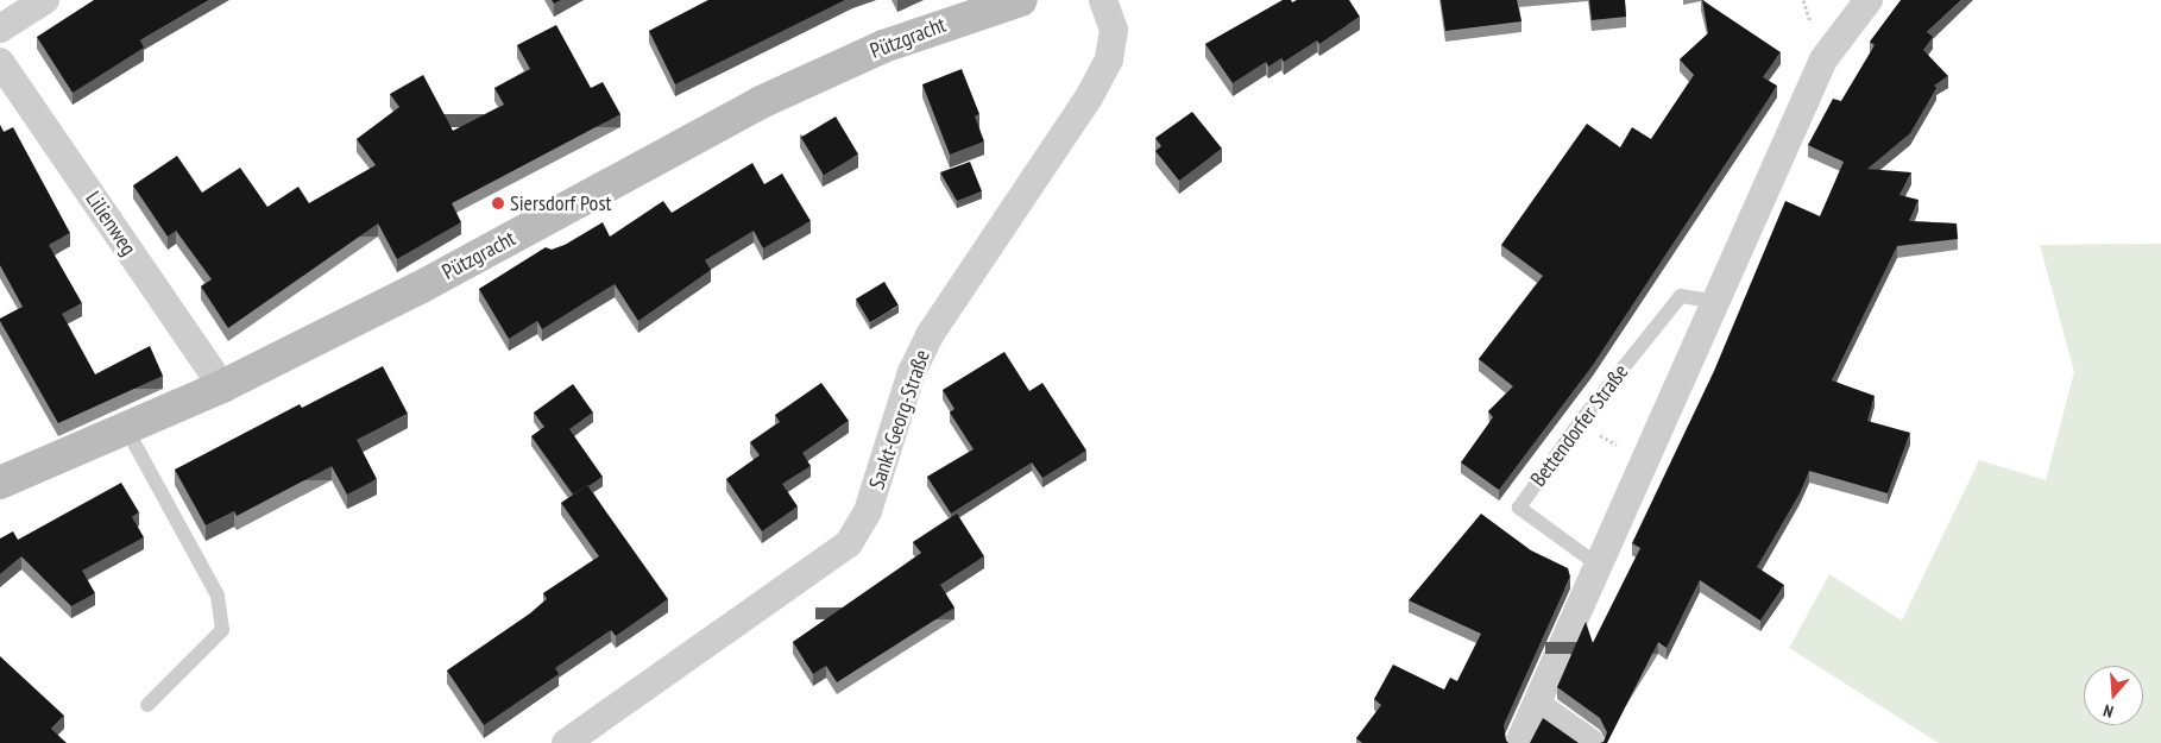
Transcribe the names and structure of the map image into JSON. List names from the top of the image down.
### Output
{
  "streets": {
    "main road": ["Pützgracht"],
    "street": ["Lilienweg", "Sankt-Georg-Straße"],
    "lane": ["Bettendorfer Straße"]
  },
  "crossings": [
    ["Pützgracht", "Lilienweg"]
  ],
  "places": ["Siersdorf Post"],
  "north": "bottom"
}
